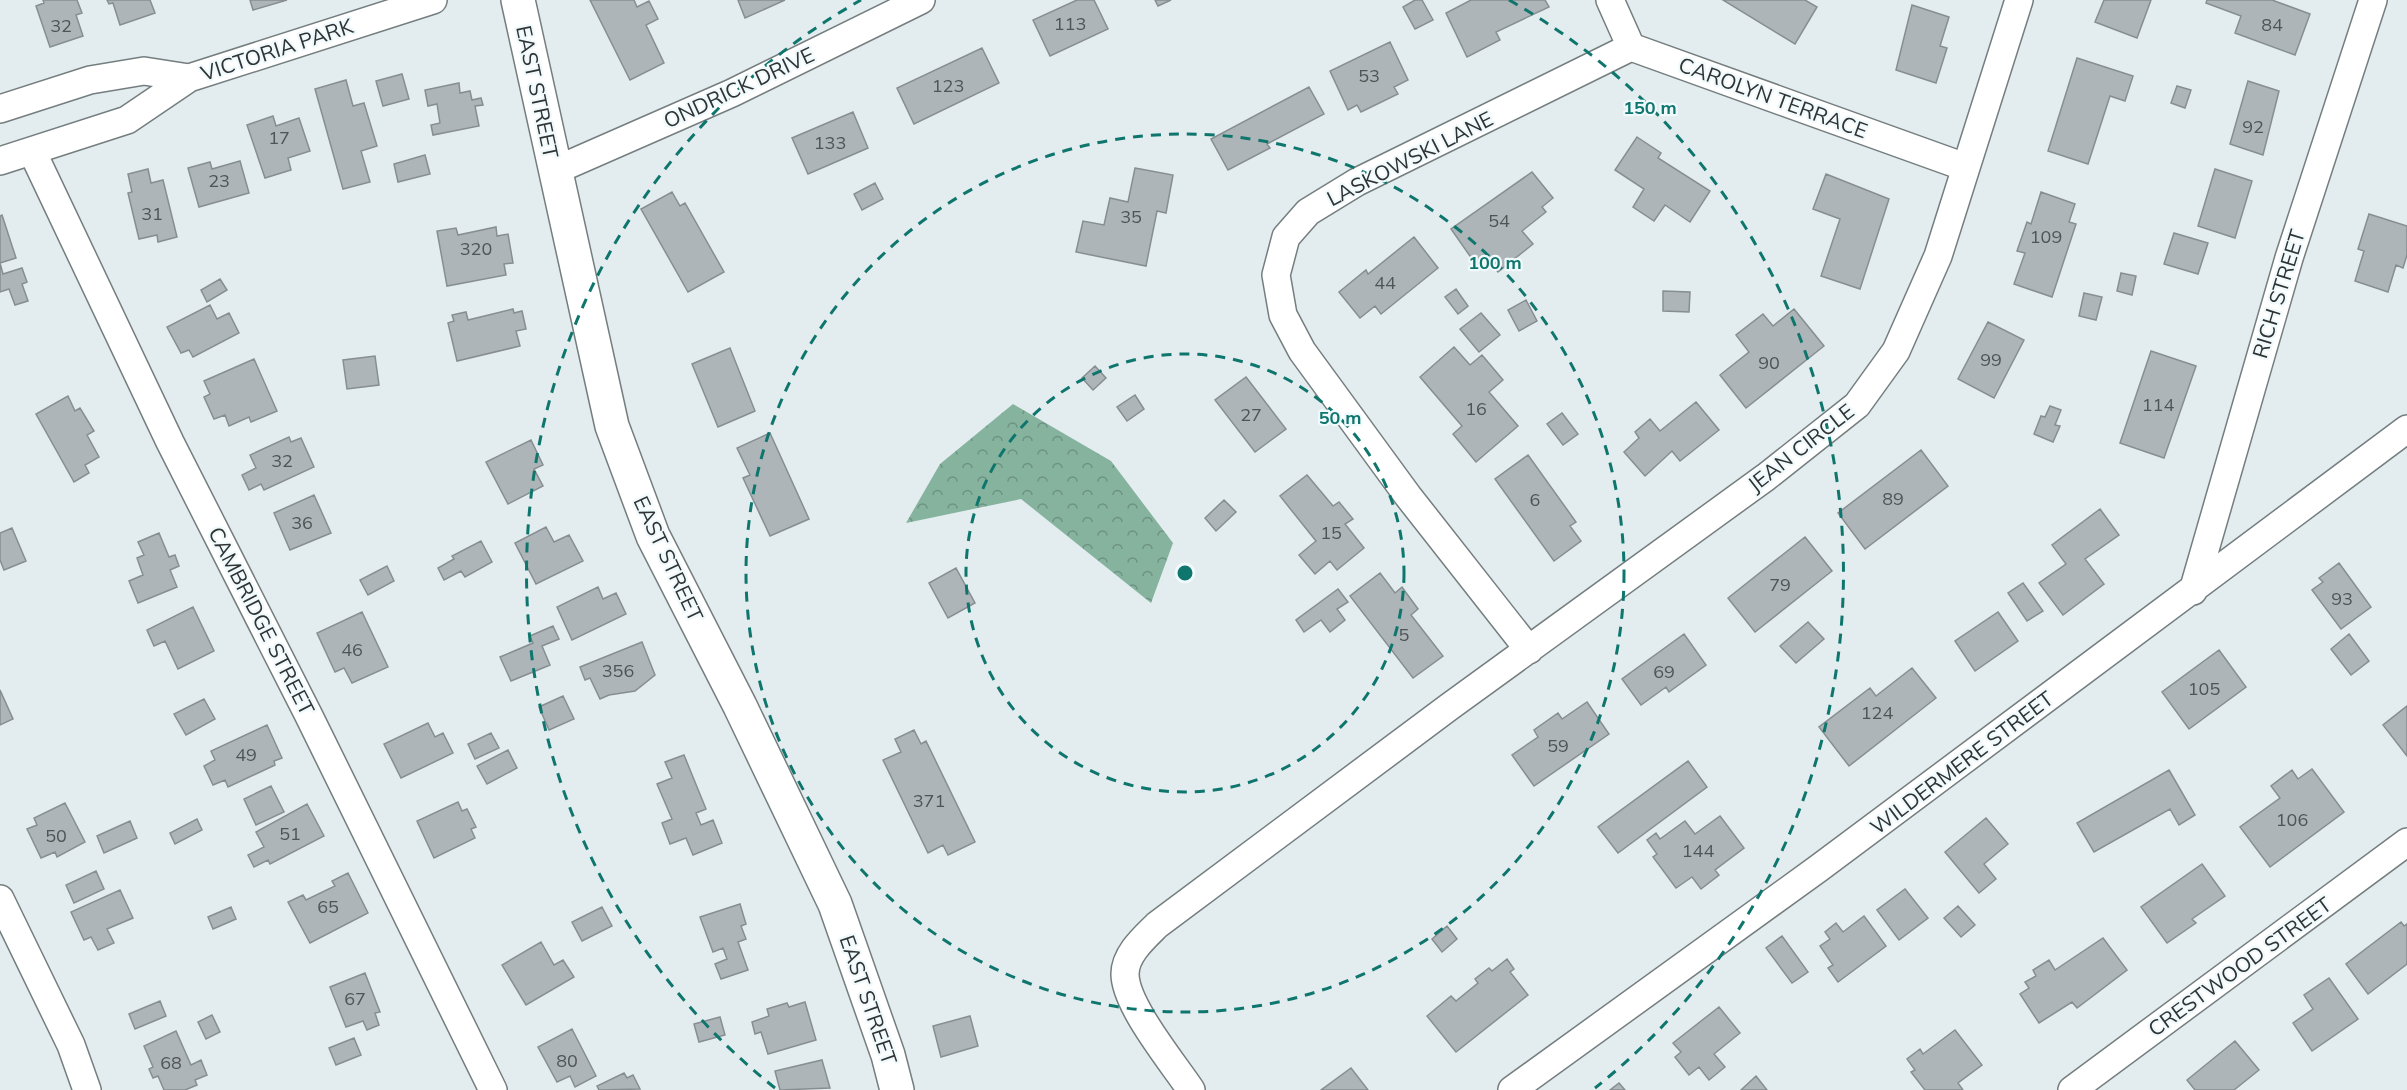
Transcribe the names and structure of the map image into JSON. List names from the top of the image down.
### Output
{
  "streets": {
    "main road": ["EAST STREET"],
    "street": [
      "VICTORIA PARK",
      "ONDRICK DRIVE",
      "CAROLYN TERRACE",
      "LASKOWSKI LANE",
      "RICH STREET",
      "JEAN CIRCLE",
      "CAMBRIDGE STREET",
      "WILDERMERE STREET",
      "CRESTWOOD STREET"
    ]
  },
  "crossings": [
    ["VICTORIA PARK", "CAMBRIDGE STREET"],
    ["ONDRICK DRIVE", "EAST STREET"],
    ["CAROLYN TERRACE", "LASKOWSKI LANE"],
    ["CAROLYN TERRACE", "JEAN CIRCLE"],
    ["LASKOWSKI LANE", "JEAN CIRCLE"],
    ["RICH STREET", "WILDERMERE STREET"]
  ],
  "house_numbers": [
    "113",
    "84",
    "32",
    "53",
    "123",
    "92",
    "17",
    "133",
    "23",
    "31",
    "35",
    "54",
    "109",
    "320",
    "44",
    "99",
    "90",
    "114",
    "16",
    "27",
    "32",
    "89",
    "6",
    "36",
    "15",
    "79",
    "93",
    "5",
    "46",
    "356",
    "69",
    "105",
    "124",
    "59",
    "49",
    "371",
    "106",
    "51",
    "50",
    "144",
    "65",
    "67",
    "80",
    "68"
  ],
  "rings": ["150 m", "100 m", "50 m"]
}
